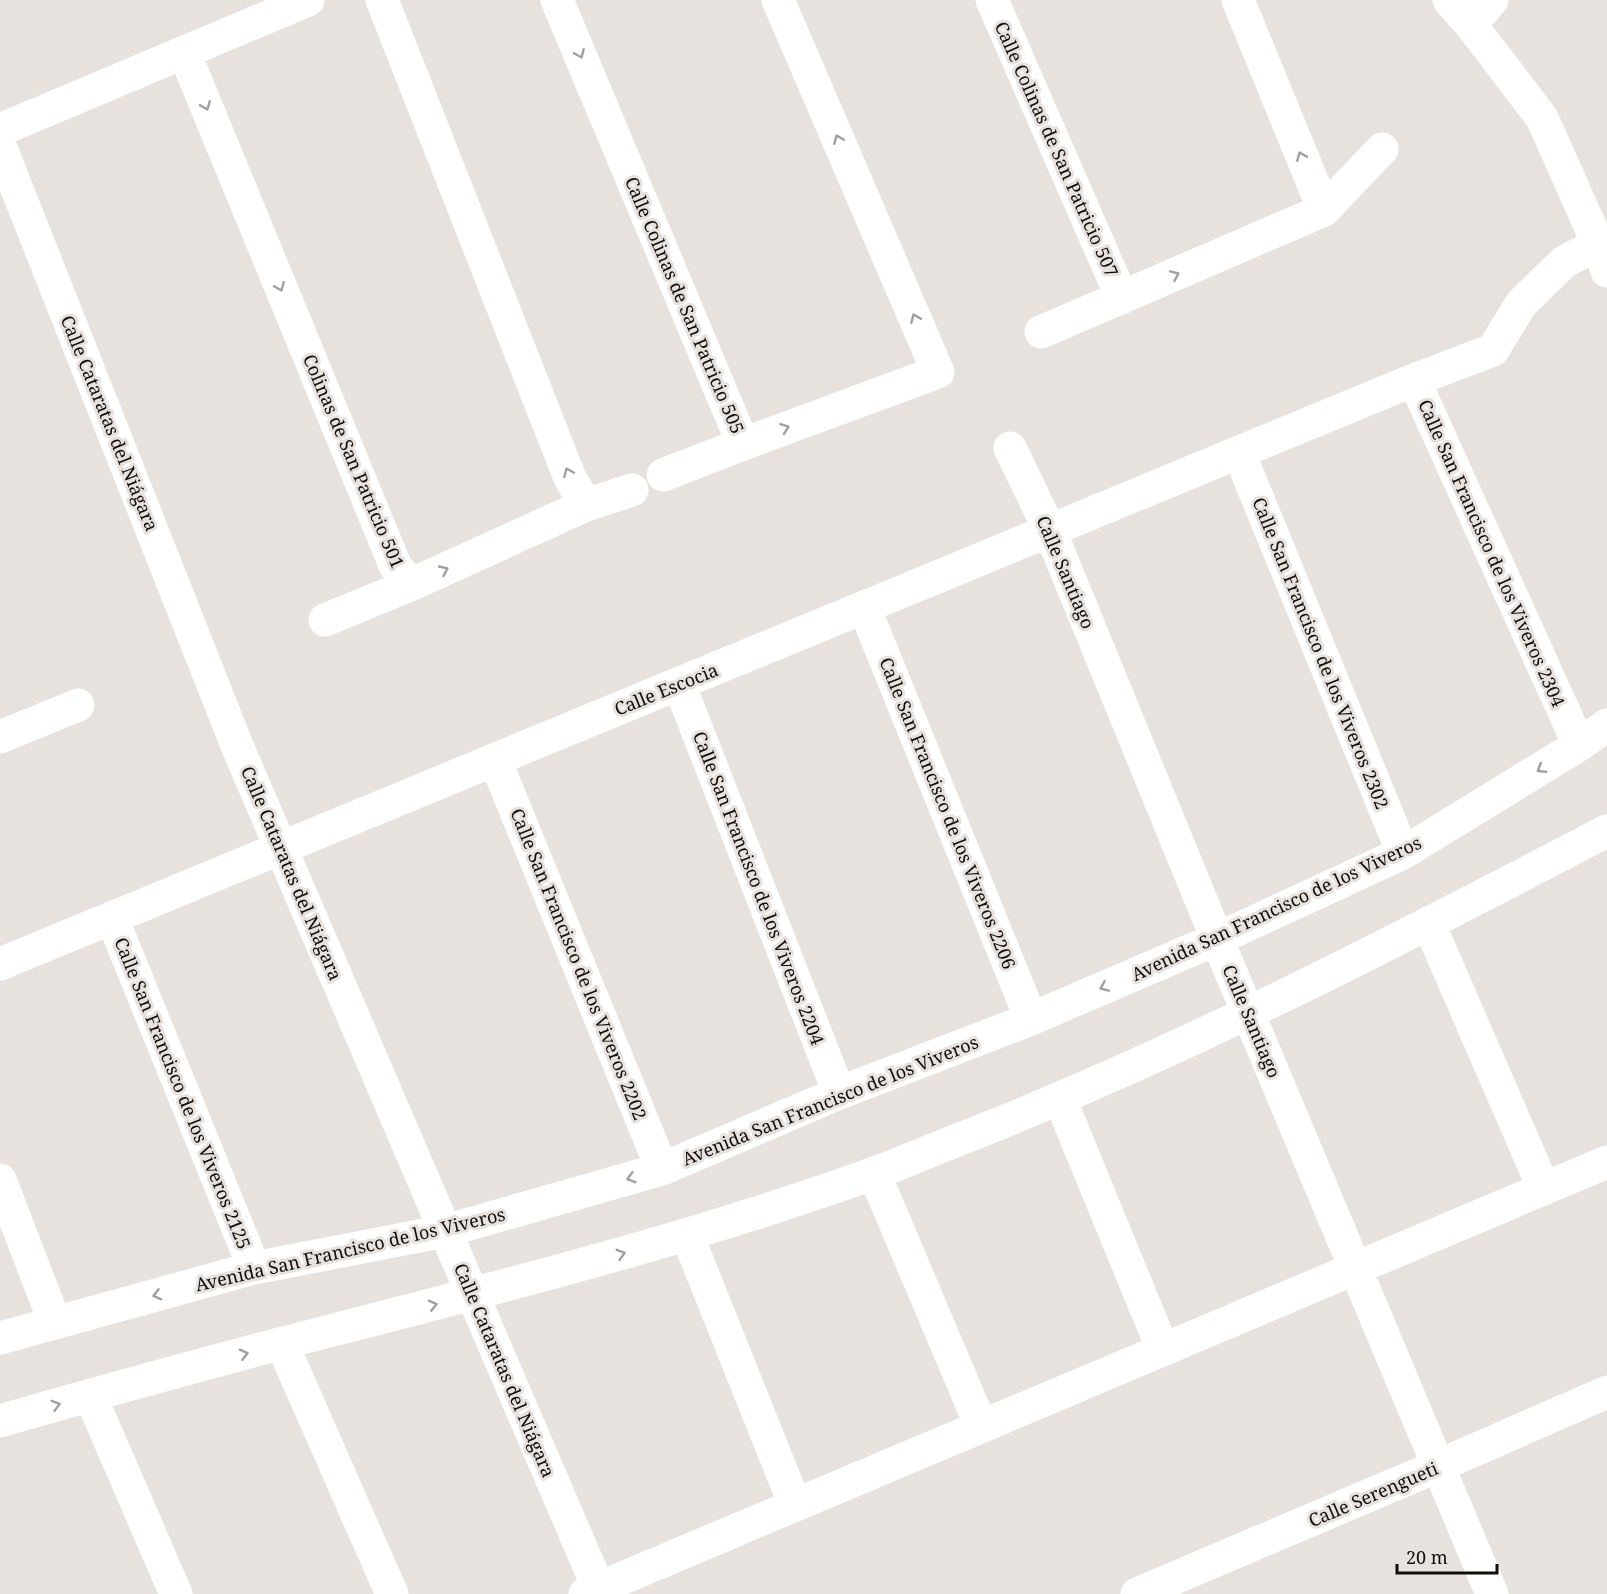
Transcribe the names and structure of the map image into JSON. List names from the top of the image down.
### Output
{
  "streets": {
    "street": [
      "Calle Colinas de San Patricio 507",
      "Calle Colinas de San Patricio 505",
      "Calle Cataratas del Niágara",
      "Colinas de San Patricio 501",
      "Calle San Francisco de los Viveros 2304",
      "Calle Santiago",
      "Calle San Francisco de los Viveros 2302",
      "Calle Escocia",
      "Calle San Francisco de los Viveros 2206",
      "Calle San Francisco de los Viveros 2204",
      "Avenida San Francisco de los Viveros",
      "Calle San Francisco de los Viveros 2202",
      "Calle San Francisco de los Viveros 2125",
      "Calle Serengueti"
    ]
  },
  "crossings": [
    ["Calle Cataratas del Niágara", "Calle Escocia"],
    ["Calle Cataratas del Niágara", "Avenida San Francisco de los Viveros"],
    ["Calle San Francisco de los Viveros 2304", "Avenida San Francisco de los Viveros"],
    ["Calle Santiago", "Calle Escocia"],
    ["Calle Santiago", "Avenida San Francisco de los Viveros"],
    ["Calle Santiago", "Calle Serengueti"],
    ["Calle San Francisco de los Viveros 2302", "Avenida San Francisco de los Viveros"],
    ["Calle Escocia", "Calle San Francisco de los Viveros 2206"],
    ["Calle Escocia", "Calle San Francisco de los Viveros 2204"],
    ["Calle Escocia", "Calle San Francisco de los Viveros 2202"],
    ["Calle Escocia", "Calle San Francisco de los Viveros 2125"],
    ["Calle San Francisco de los Viveros 2206", "Avenida San Francisco de los Viveros"],
    ["Calle San Francisco de los Viveros 2204", "Avenida San Francisco de los Viveros"],
    ["Avenida San Francisco de los Viveros", "Calle San Francisco de los Viveros 2202"],
    ["Avenida San Francisco de los Viveros", "Calle San Francisco de los Viveros 2125"]
  ],
  "scale_bar": "20 m"
}
